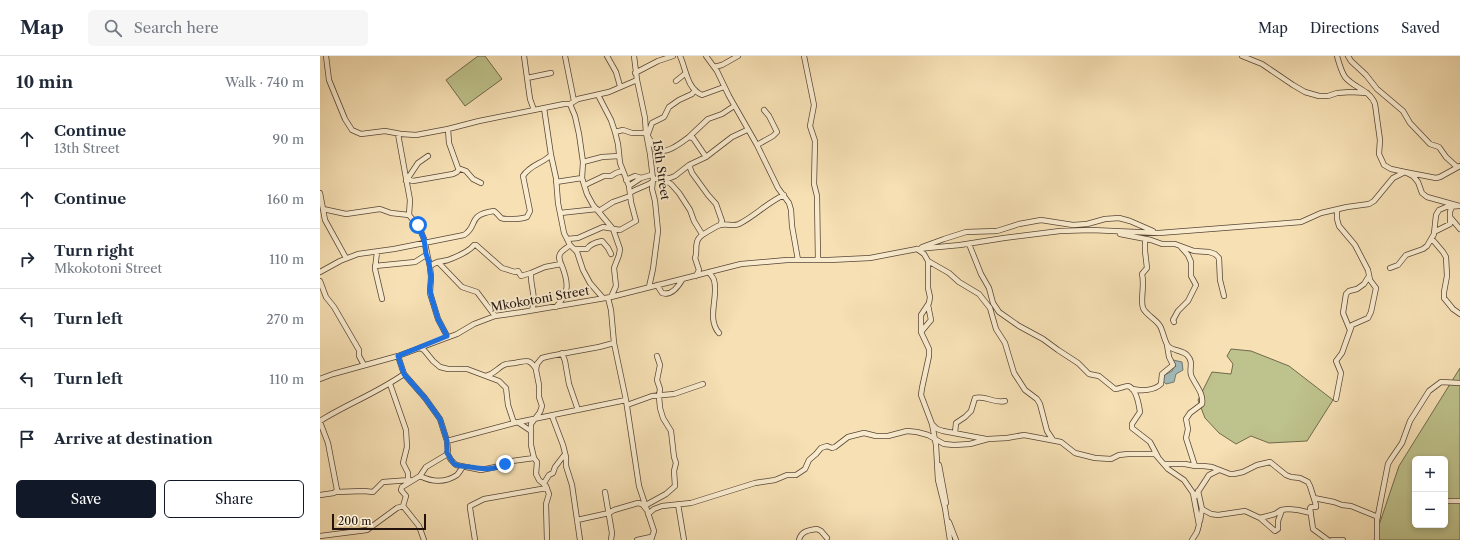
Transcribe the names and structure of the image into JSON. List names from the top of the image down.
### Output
{
  "streets": {
    "street": ["15th Street", "Mkokotoni Street"]
  },
  "crossings": [
    ["15th Street", "Mkokotoni Street"]
  ],
  "scale_bar": "200 m",
  "page": {
    "header": "Map",
    "search": "Search here",
    "nav": ["Map", "Directions", "Saved"],
    "heading": ["10 min", "Walk · 740 m"],
    "list": [
      ["Continue", "13th Street", "90 m"],
      ["Continue", "160 m"],
      ["Turn right", "Mkokotoni Street", "110 m"],
      ["Turn left", "270 m"],
      ["Turn left", "110 m"],
      "Arrive at destination"
    ],
    "map_buttons": ["+", "−"],
    "buttons": ["Save", "Share"],
    "scale": "200 m"
  }
}
